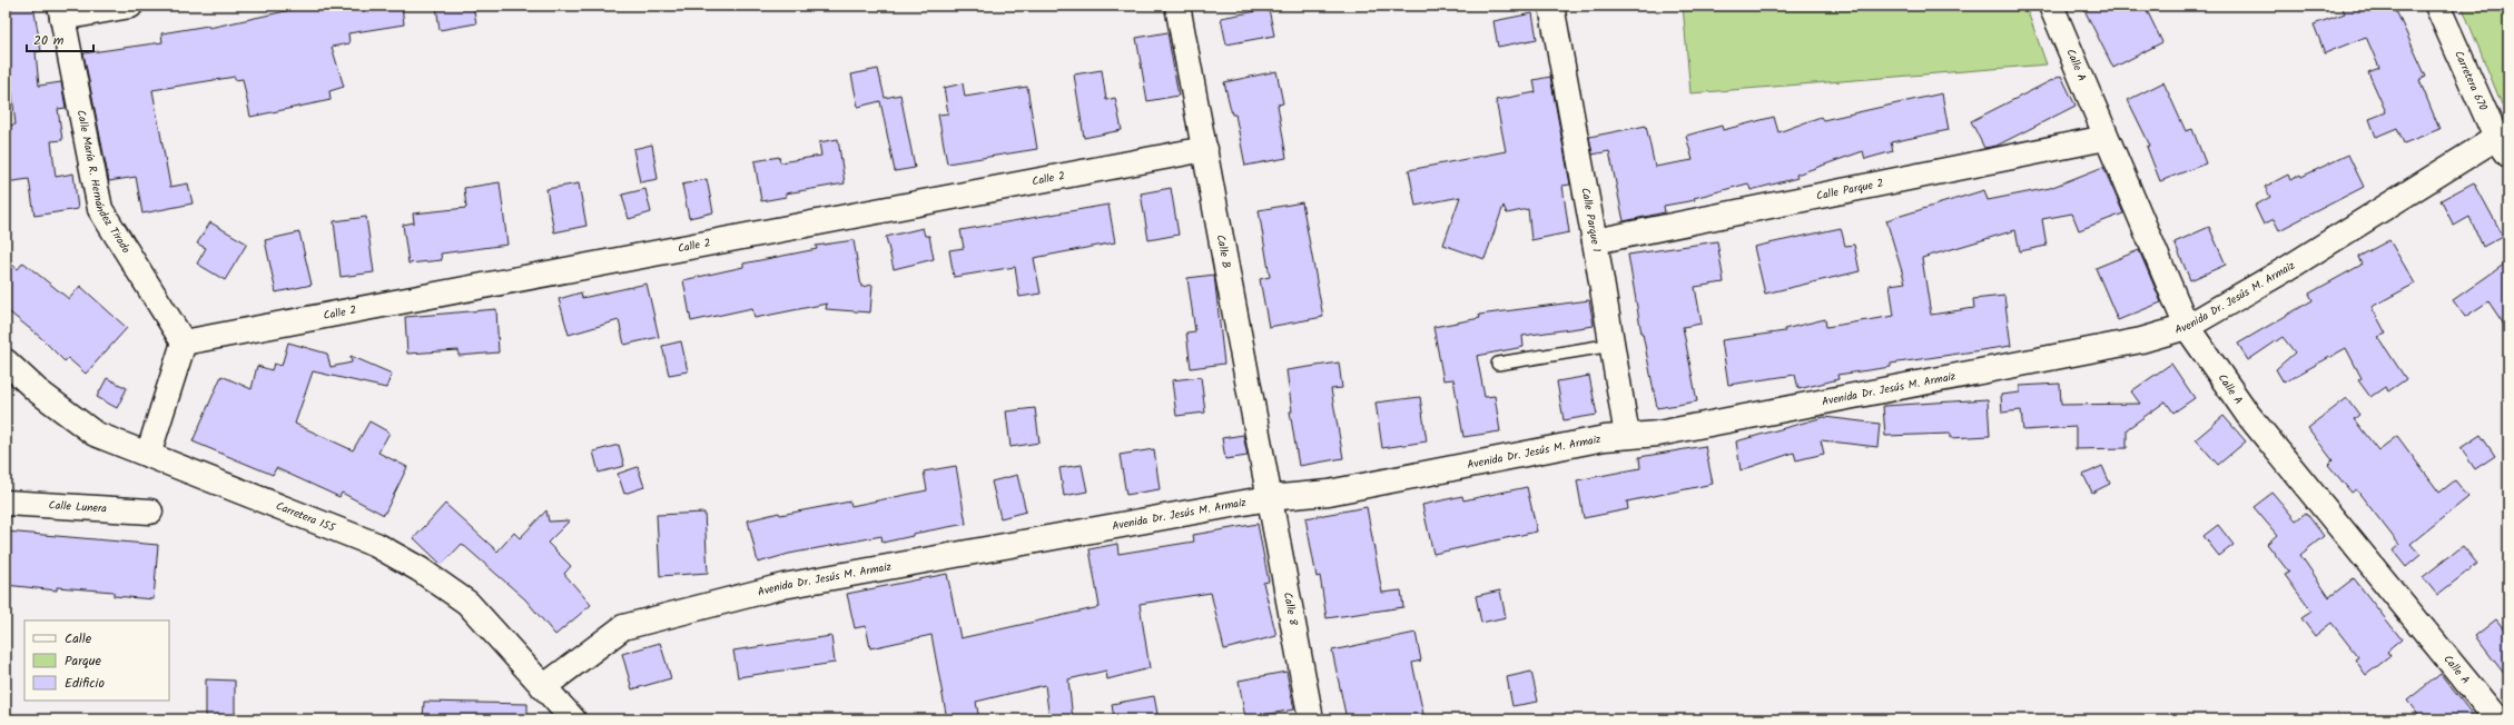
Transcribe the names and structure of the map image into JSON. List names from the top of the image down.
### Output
{
  "streets": {
    "street": [
      "Calle A",
      "Carretera 670",
      "Calle 2",
      "Calle María R. Hernández Tirado",
      "Calle Parque 2",
      "Calle Parque 1",
      "Calle B",
      "Avenida Dr. Jesús M. Armaiz",
      "Calle Lunera",
      "Carretera 155",
      "Calle 8"
    ]
  },
  "crossings": [
    ["Calle A", "Calle Parque 2"],
    ["Calle A", "Avenida Dr. Jesús M. Armaiz"],
    ["Carretera 670", "Avenida Dr. Jesús M. Armaiz"],
    ["Calle 2", "Calle María R. Hernández Tirado"],
    ["Calle 2", "Calle B"],
    ["Calle Parque 2", "Calle Parque 1"],
    ["Calle Parque 1", "Avenida Dr. Jesús M. Armaiz"],
    ["Calle B", "Avenida Dr. Jesús M. Armaiz"],
    ["Calle B", "Calle 8"],
    ["Avenida Dr. Jesús M. Armaiz", "Carretera 155"],
    ["Avenida Dr. Jesús M. Armaiz", "Calle 8"]
  ],
  "legend": ["Calle", "Parque", "Edificio"],
  "scale_bar": "20 m"
}
